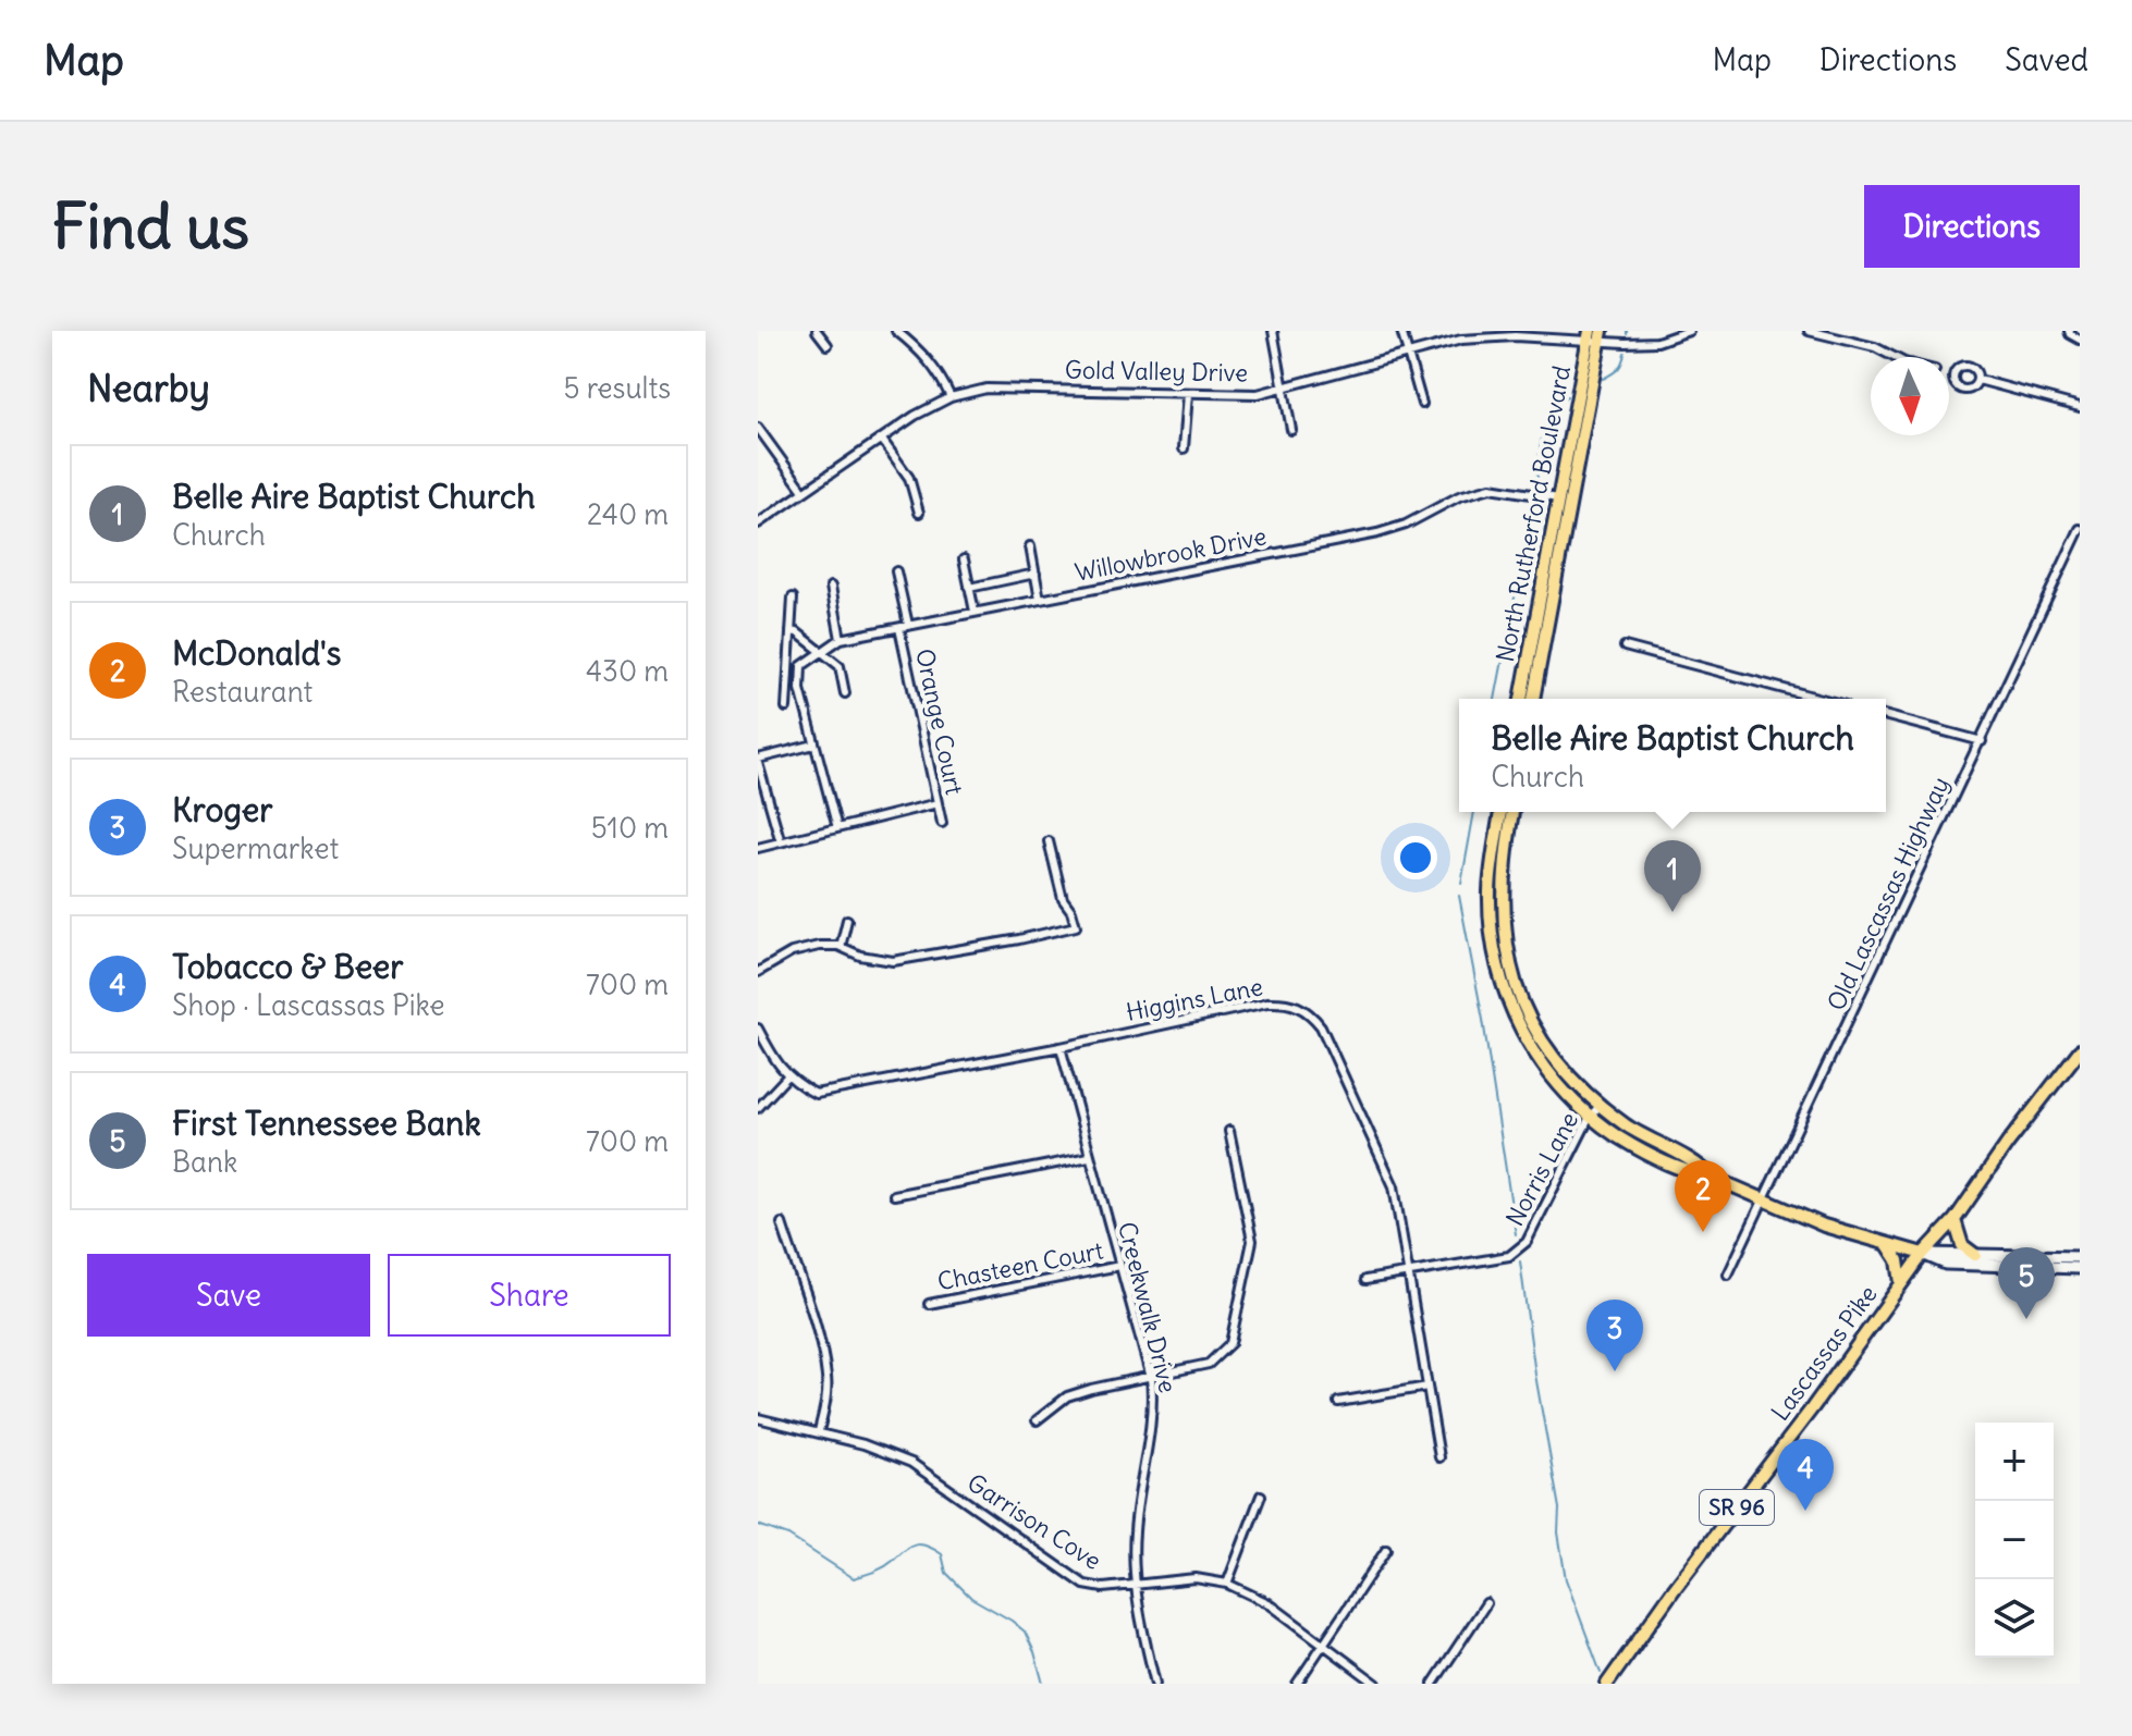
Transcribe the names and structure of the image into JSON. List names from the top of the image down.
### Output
{
  "streets": {
    "main road": ["North Rutherford Boulevard", "Lascassas Pike", "SR 96"],
    "street": [
      "Gold Valley Drive",
      "Willowbrook Drive",
      "Orange Court",
      "Old Lascassas Highway",
      "Higgins Lane",
      "Norris Lane",
      "Chasteen Court",
      "Creekwalk Drive",
      "Garrison Cove"
    ]
  },
  "crossings": [
    ["Gold Valley Drive", "North Rutherford Boulevard"],
    ["North Rutherford Boulevard", "Willowbrook Drive"],
    ["Willowbrook Drive", "Orange Court"],
    ["Higgins Lane", "Norris Lane"],
    ["Higgins Lane", "Creekwalk Drive"],
    ["Chasteen Court", "Creekwalk Drive"],
    ["Creekwalk Drive", "Garrison Cove"]
  ],
  "north": "bottom",
  "page": {
    "header": "Map",
    "nav": ["Map", "Directions", "Saved"],
    "buttons": [
      "Directions",
      ["Save", "Share"]
    ],
    "title": "Find us",
    "heading": ["Nearby", "5 results"],
    "list": [
      {
        "mark": "1",
        "name": "Belle Aire Baptist Church",
        "note": "Church",
        "value": "240 m"
      },
      {
        "mark": "2",
        "name": "McDonald's",
        "note": "Restaurant",
        "value": "430 m"
      },
      {
        "mark": "3",
        "name": "Kroger",
        "note": "Supermarket",
        "value": "510 m"
      },
      {
        "mark": "4",
        "name": "Tobacco & Beer",
        "note": "Shop · Lascassas Pike",
        "value": "700 m"
      },
      {
        "mark": "5",
        "name": "First Tennessee Bank",
        "note": "Bank",
        "value": "700 m"
      }
    ],
    "popup": ["Belle Aire Baptist Church", "Church"],
    "pins": [
      "1",
      "2",
      "5",
      "3",
      "4"
    ],
    "map_buttons": ["+", "−"]
  }
}
